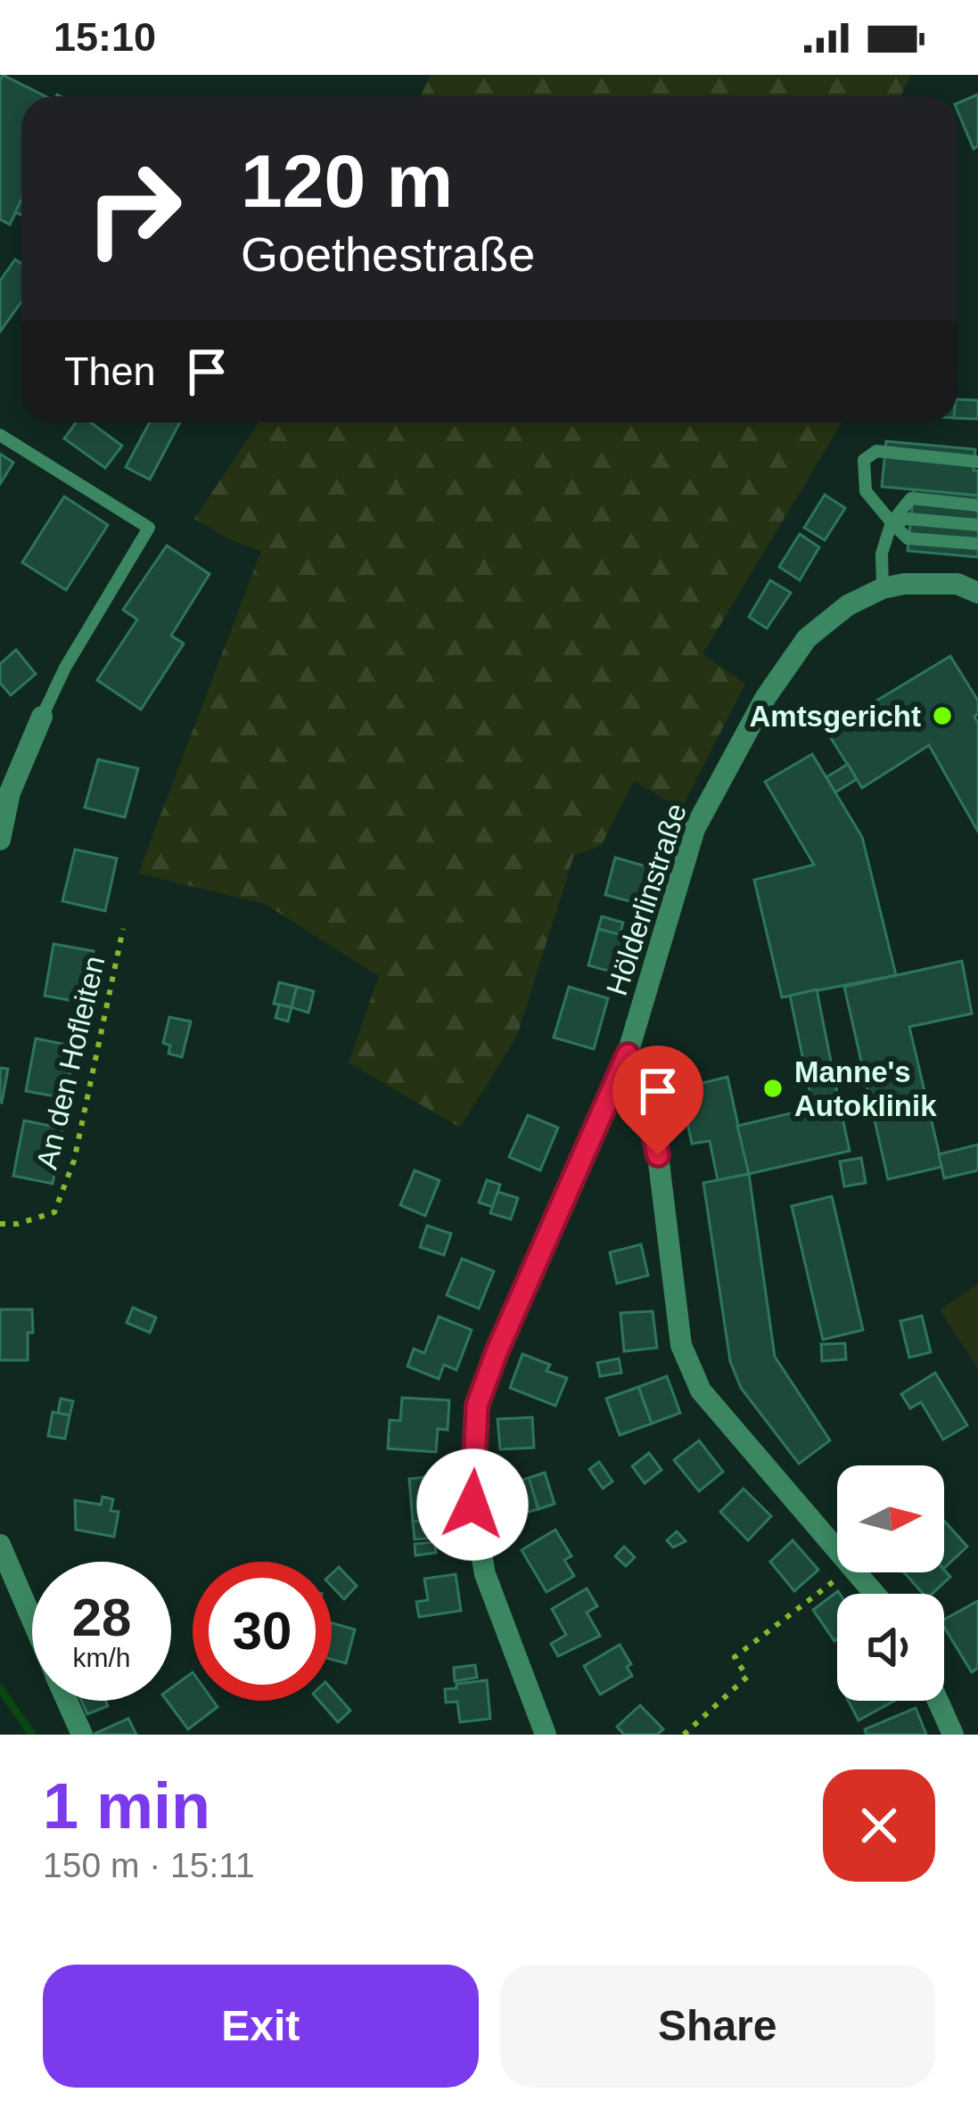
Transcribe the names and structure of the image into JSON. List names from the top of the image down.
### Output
{
  "streets": {
    "street": ["Hölderlinstraße"],
    "path": ["An den Hofleiten"]
  },
  "places": ["Amtsgericht", "Manne's Autoklinik"],
  "north": "right",
  "page": {
    "status": "15:10",
    "turn": ["120 m", "Goethestraße"],
    "then": "Then",
    "speed": "28 km/h",
    "limit": "30",
    "heading": ["1 min", "150 m · 15:11"],
    "buttons": ["Exit", "Share"]
  }
}
